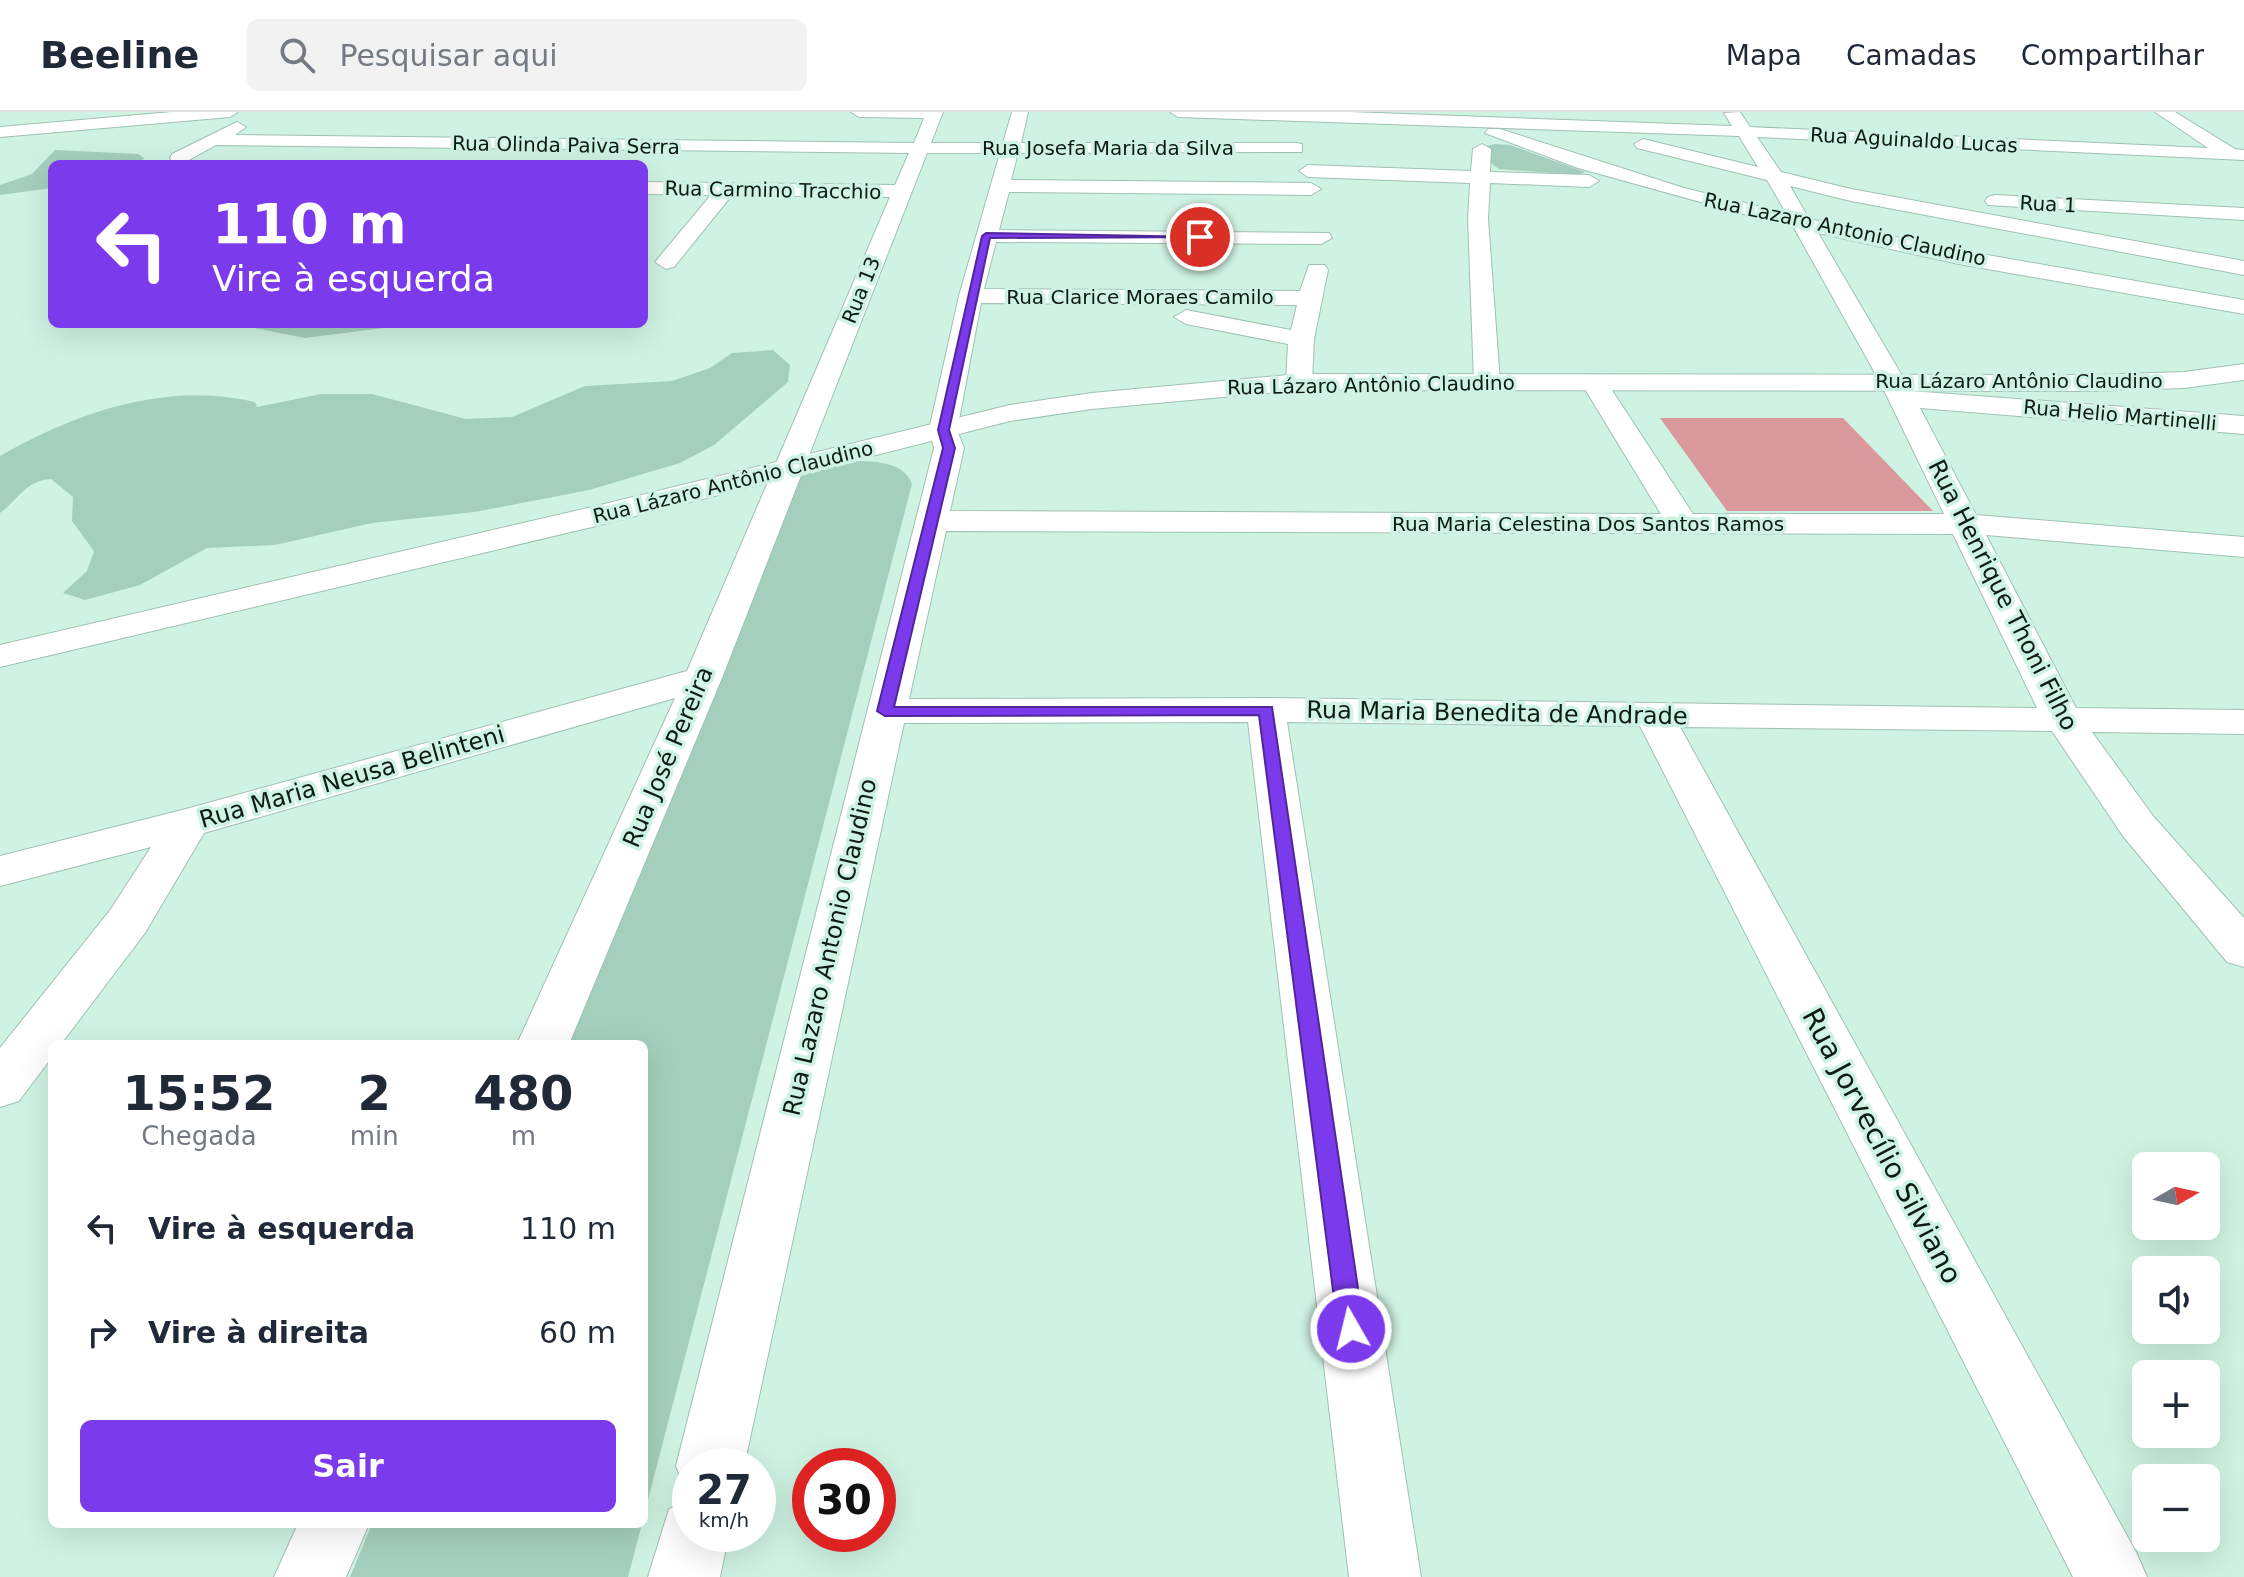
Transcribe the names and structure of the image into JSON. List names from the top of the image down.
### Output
{
  "streets": {
    "street": [
      "Rua Aguinaldo Lucas",
      "Rua Olinda Paiva Serra",
      "Rua Josefa Maria da Silva",
      "Rua Carmino Tracchio",
      "Rua 1",
      "Rua Lazaro Antonio Claudino",
      "Rua 13",
      "Rua Clarice Moraes Camilo",
      "Rua Lázaro Antônio Claudino",
      "Rua Helio Martinelli",
      "Rua Maria Celestina Dos Santos Ramos",
      "Rua Henrique Thoni Filho",
      "Rua Maria Benedita de Andrade",
      "Rua José Pereira",
      "Rua Maria Neusa Belinteni",
      "Rua Jorvecílio Silviano"
    ]
  },
  "crossings": [
    ["Rua Aguinaldo Lucas", "Rua Lazaro Antonio Claudino"],
    ["Rua Aguinaldo Lucas", "Rua Henrique Thoni Filho"],
    ["Rua Olinda Paiva Serra", "Rua Josefa Maria da Silva"],
    ["Rua Olinda Paiva Serra", "Rua 13"],
    ["Rua Josefa Maria da Silva", "Rua Lazaro Antonio Claudino"],
    ["Rua Josefa Maria da Silva", "Rua 13"],
    ["Rua Josefa Maria da Silva", "Rua Clarice Moraes Camilo"],
    ["Rua Carmino Tracchio", "Rua 13"],
    ["Rua 1", "Rua Lazaro Antonio Claudino"],
    ["Rua Lazaro Antonio Claudino", "Rua Clarice Moraes Camilo"],
    ["Rua Lazaro Antonio Claudino", "Rua Lázaro Antônio Claudino"],
    ["Rua Lazaro Antonio Claudino", "Rua Maria Celestina Dos Santos Ramos"],
    ["Rua Lazaro Antonio Claudino", "Rua Henrique Thoni Filho"],
    ["Rua Lazaro Antonio Claudino", "Rua Maria Benedita de Andrade"],
    ["Rua 13", "Rua Lázaro Antônio Claudino"],
    ["Rua 13", "Rua José Pereira"],
    ["Rua Clarice Moraes Camilo", "Rua Lázaro Antônio Claudino"],
    ["Rua Lázaro Antônio Claudino", "Rua Helio Martinelli"],
    ["Rua Lázaro Antônio Claudino", "Rua Henrique Thoni Filho"],
    ["Rua Lázaro Antônio Claudino", "Rua José Pereira"],
    ["Rua Helio Martinelli", "Rua Henrique Thoni Filho"],
    ["Rua Maria Celestina Dos Santos Ramos", "Rua Henrique Thoni Filho"],
    ["Rua Henrique Thoni Filho", "Rua Maria Benedita de Andrade"],
    ["Rua Maria Benedita de Andrade", "Rua Jorvecílio Silviano"],
    ["Rua José Pereira", "Rua Maria Neusa Belinteni"]
  ],
  "north": "right",
  "page": {
    "header": "Beeline",
    "search": "Pesquisar aqui",
    "nav": ["Mapa", "Camadas", "Compartilhar"],
    "turn": ["110 m", "Vire à esquerda"],
    "eta": [
      "15:52",
      "Chegada",
      "2",
      "min",
      "480",
      "m"
    ],
    "map_buttons": ["+", "−"],
    "list": [
      {
        "name": "Vire à esquerda",
        "value": "110 m"
      },
      {
        "name": "Vire à direita",
        "value": "60 m"
      }
    ],
    "buttons": "Sair",
    "speed": "27 km/h",
    "limit": "30"
  }
}
